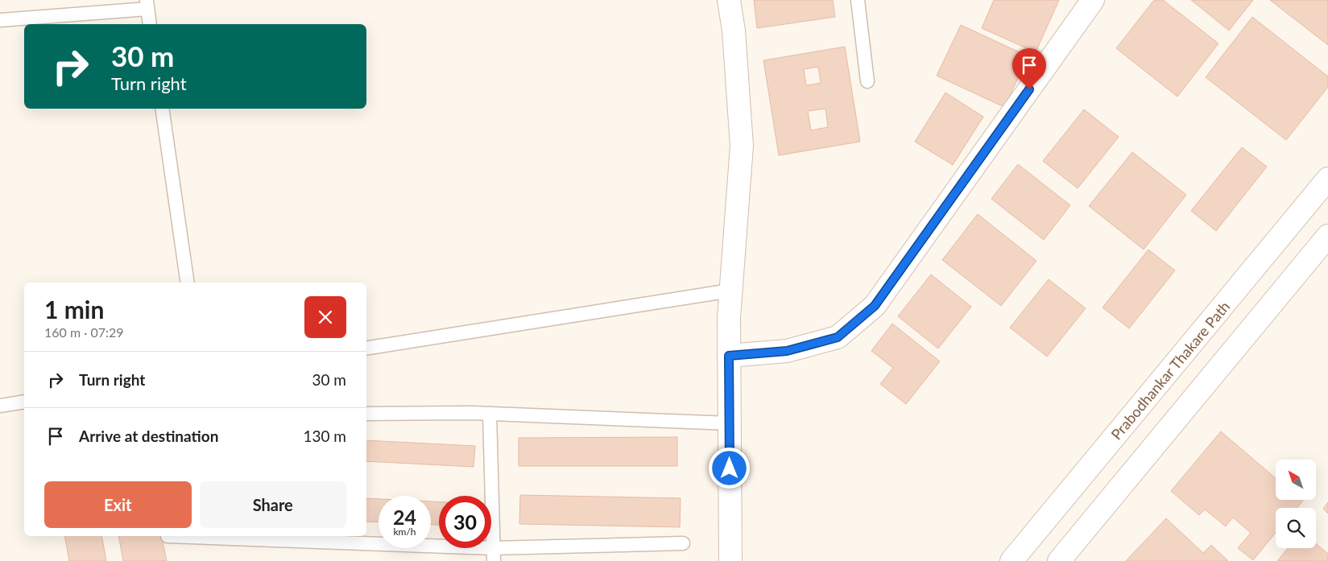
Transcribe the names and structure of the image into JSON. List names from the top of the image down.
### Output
{
  "streets": {
    "street": ["Prabodhankar Thakare Path"]
  },
  "north": "top left",
  "page": {
    "turn": ["30 m", "Turn right"],
    "heading": ["1 min", "160 m · 07:29"],
    "list": [
      {
        "name": "Turn right",
        "value": "30 m"
      },
      {
        "name": "Arrive at destination",
        "value": "130 m"
      }
    ],
    "buttons": ["Exit", "Share"],
    "speed": "24 km/h",
    "limit": "30"
  }
}
